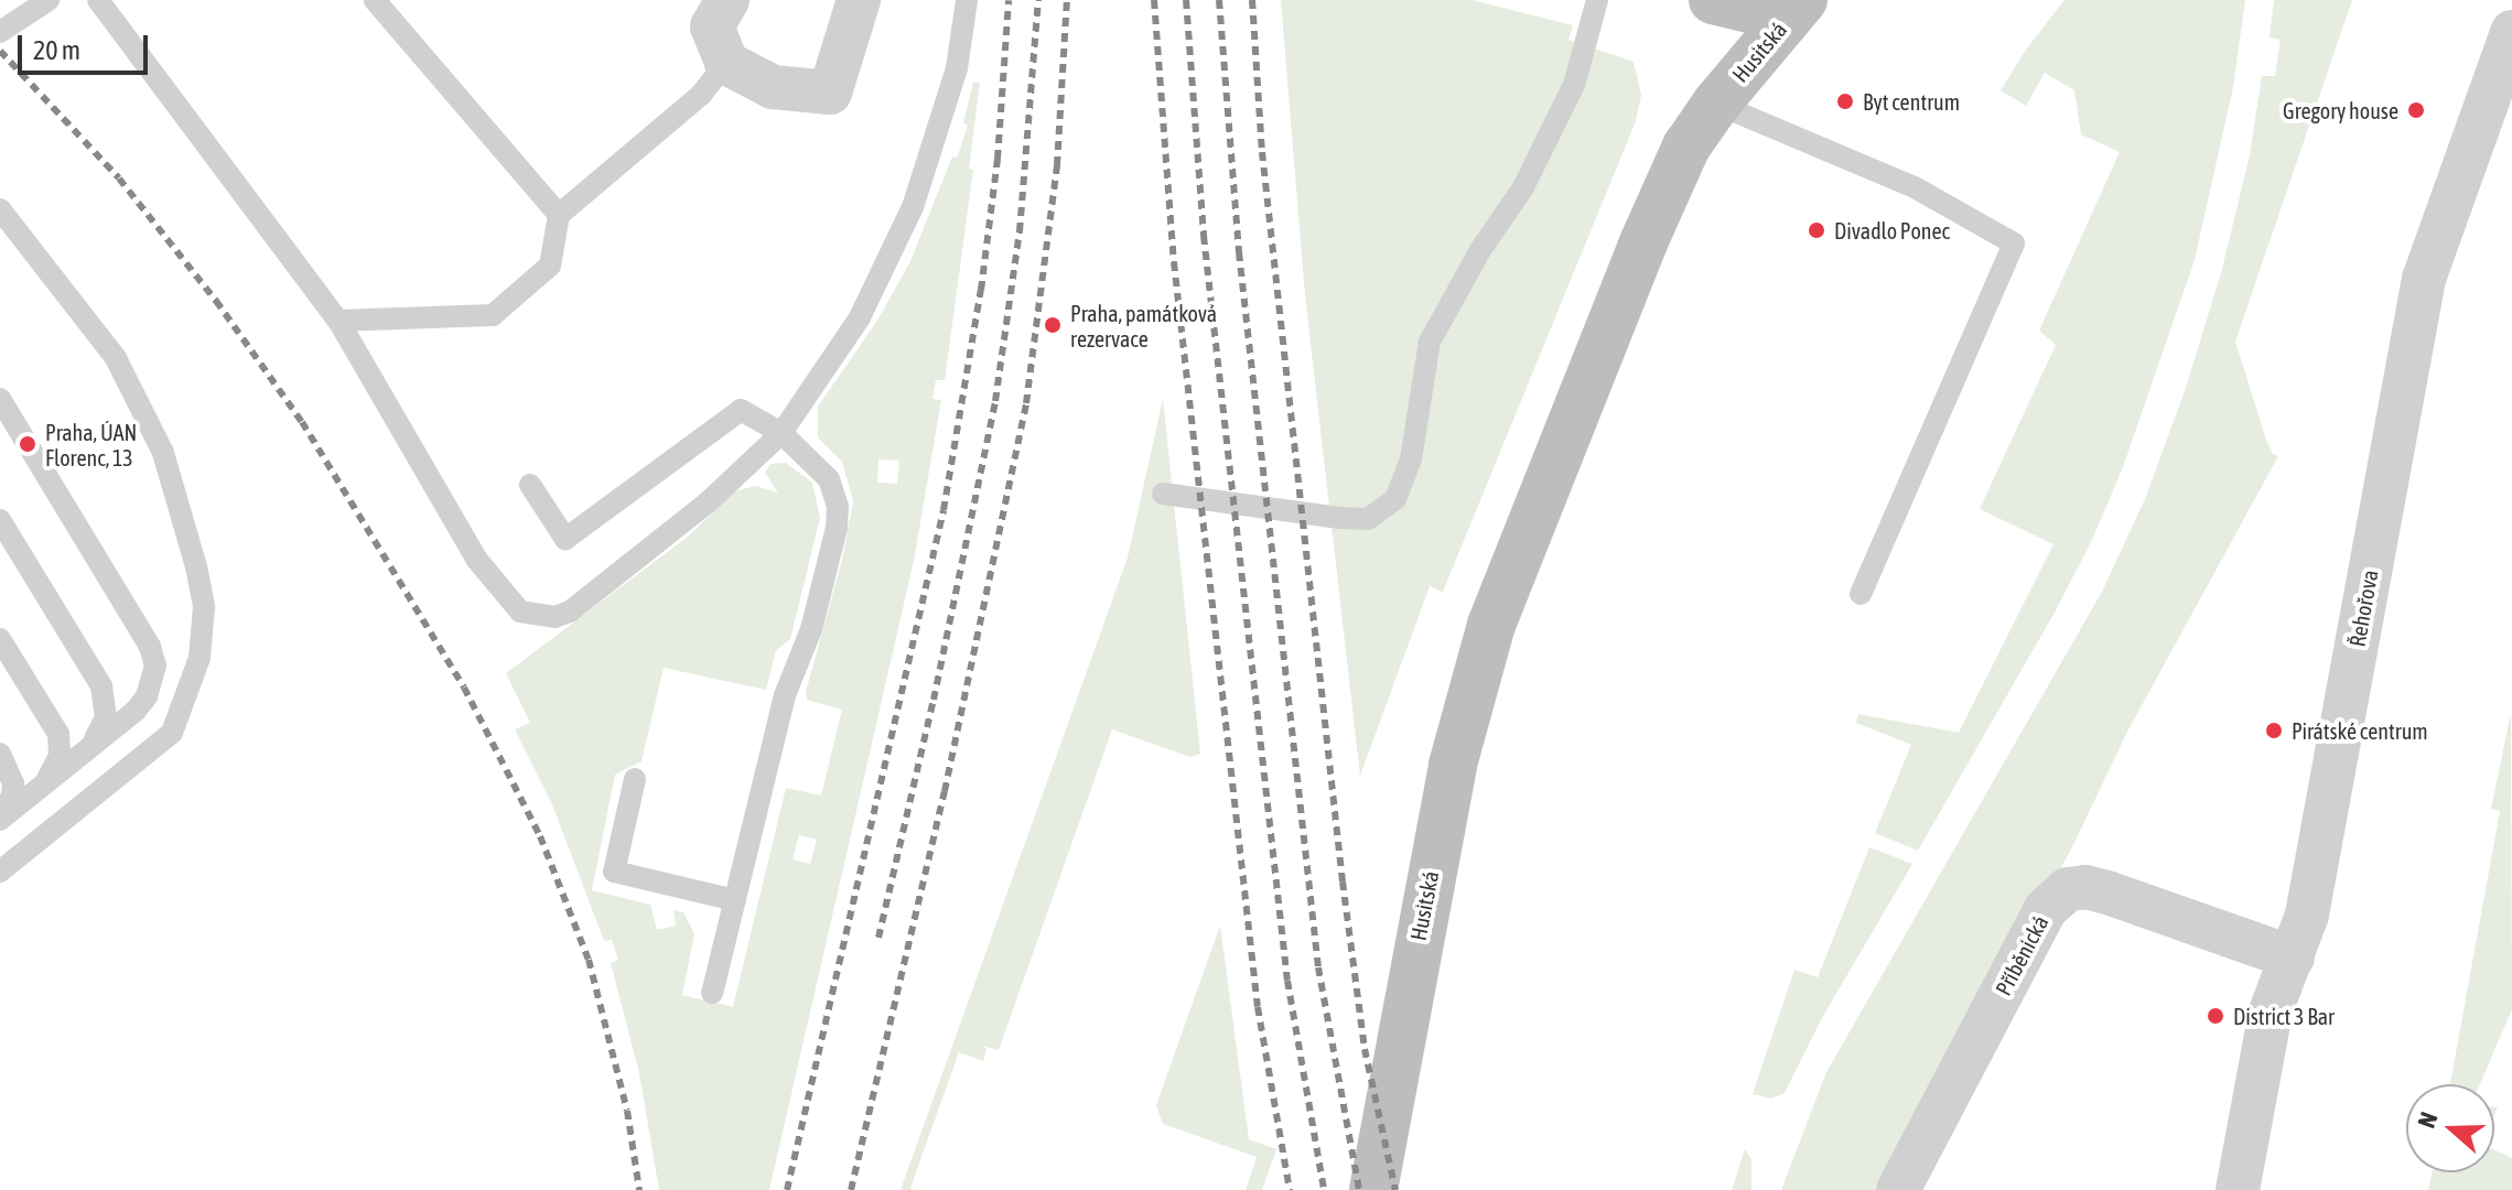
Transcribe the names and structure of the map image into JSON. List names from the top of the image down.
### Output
{
  "streets": {
    "main road": ["Husitská"],
    "street": ["Řehořova", "Příběnická"]
  },
  "crossings": [
    ["Řehořova", "Příběnická"]
  ],
  "places": [
    "Byt centrum",
    "Gregory house",
    "Divadlo Ponec",
    "Praha, památková rezervace",
    "Praha, ÚAN Florenc, 13",
    "Pirátské centrum",
    "District 3 Bar"
  ],
  "scale_bar": "20 m",
  "north": "left"
}
